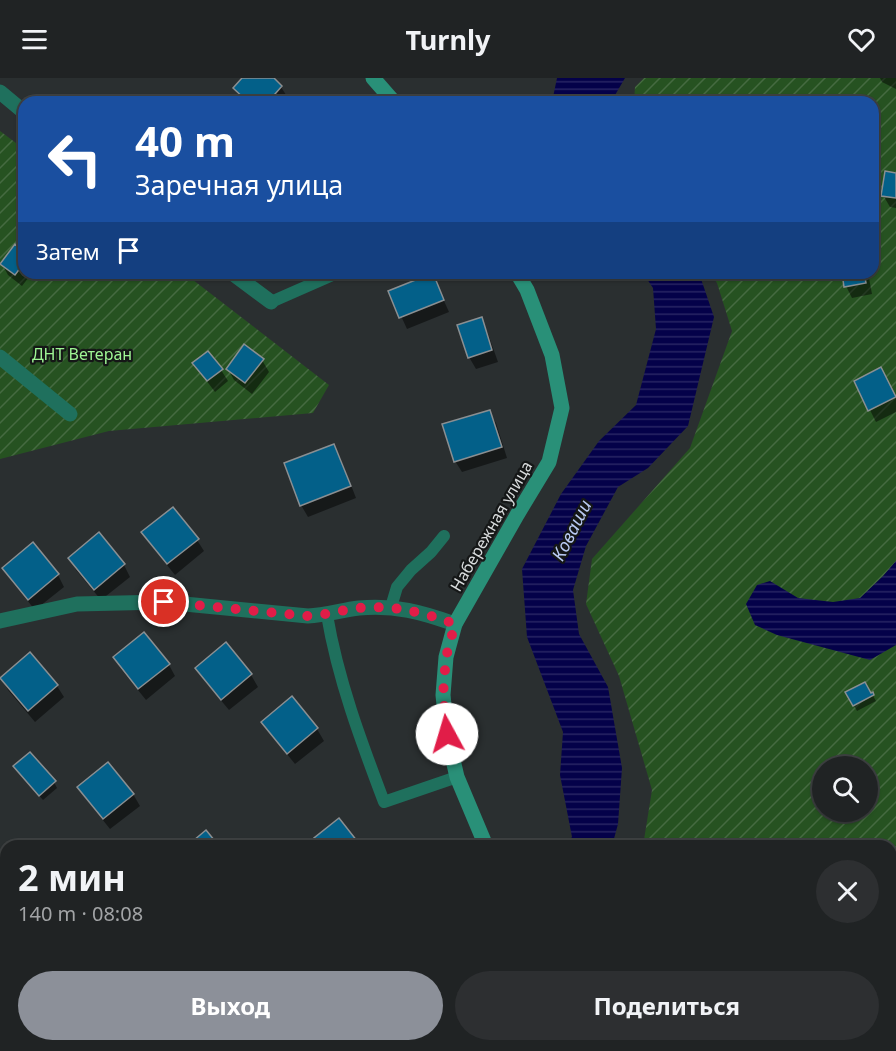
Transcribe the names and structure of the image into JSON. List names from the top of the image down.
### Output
{
  "streets": {
    "main road": ["Набережная улица"]
  },
  "water": ["Коваши"],
  "parks": ["ДНТ Ветеран"],
  "page": {
    "header": "Turnly",
    "turn": ["40 m", "Заречная улица"],
    "then": "Затем",
    "heading": ["2 мин", "140 m · 08:08"],
    "buttons": ["Выход", "Поделиться"]
  }
}
